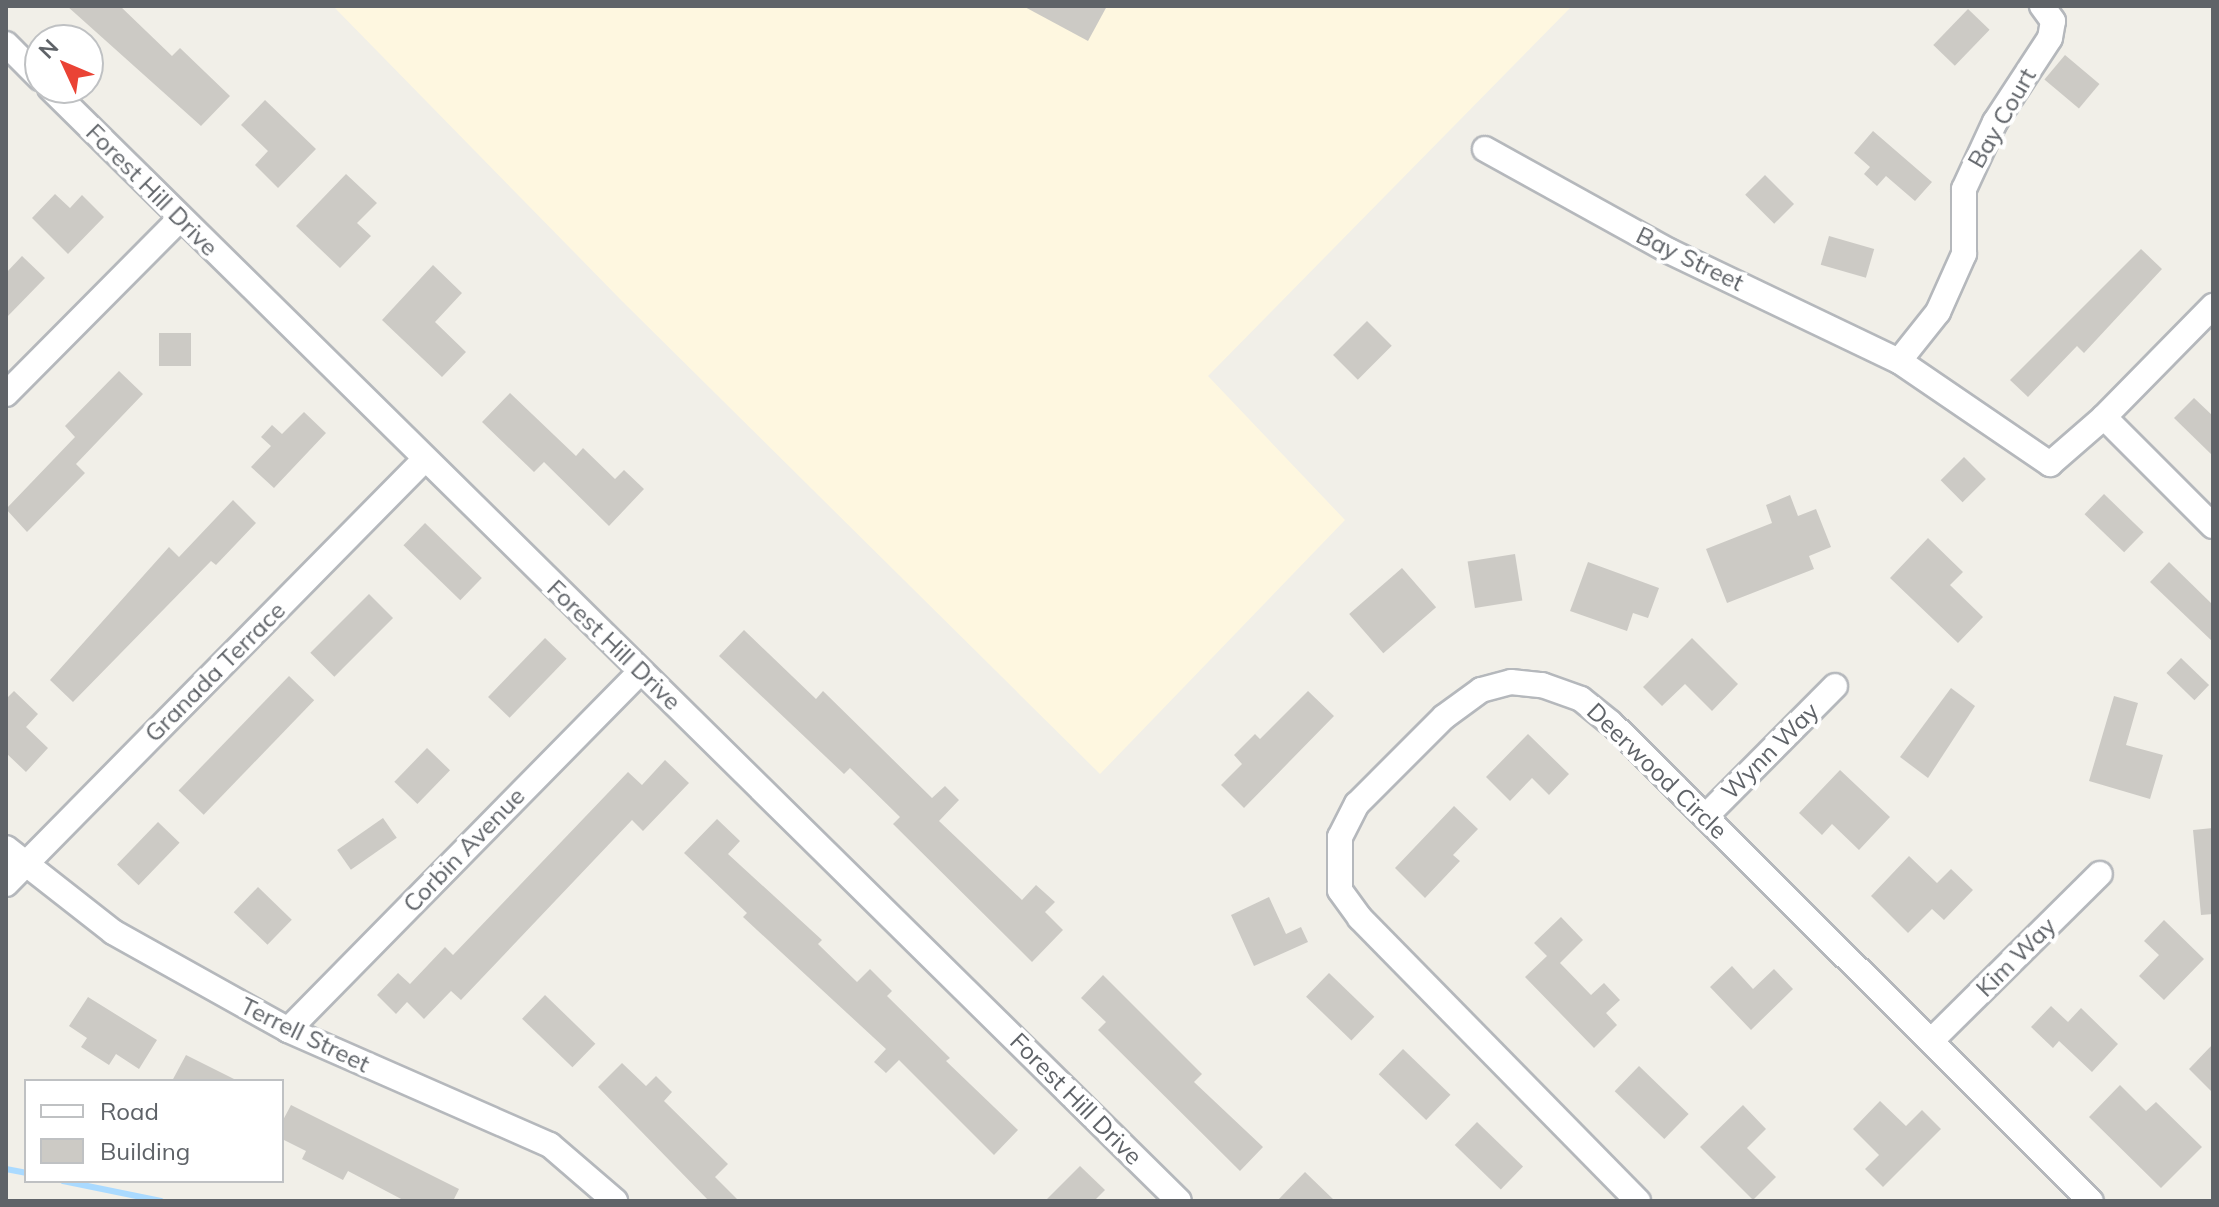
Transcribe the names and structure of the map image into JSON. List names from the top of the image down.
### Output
{
  "streets": {
    "street": [
      "Bay Court",
      "Forest Hill Drive",
      "Bay Street",
      "Granada Terrace",
      "Wynn Way",
      "Deerwood Circle",
      "Corbin Avenue",
      "Kim Way",
      "Terrell Street"
    ]
  },
  "crossings": [
    ["Bay Court", "Bay Street"],
    ["Forest Hill Drive", "Granada Terrace"],
    ["Forest Hill Drive", "Corbin Avenue"],
    ["Granada Terrace", "Terrell Street"],
    ["Wynn Way", "Deerwood Circle"],
    ["Deerwood Circle", "Kim Way"],
    ["Corbin Avenue", "Terrell Street"]
  ],
  "legend": ["Road", "Building"],
  "north": "top left"
}
